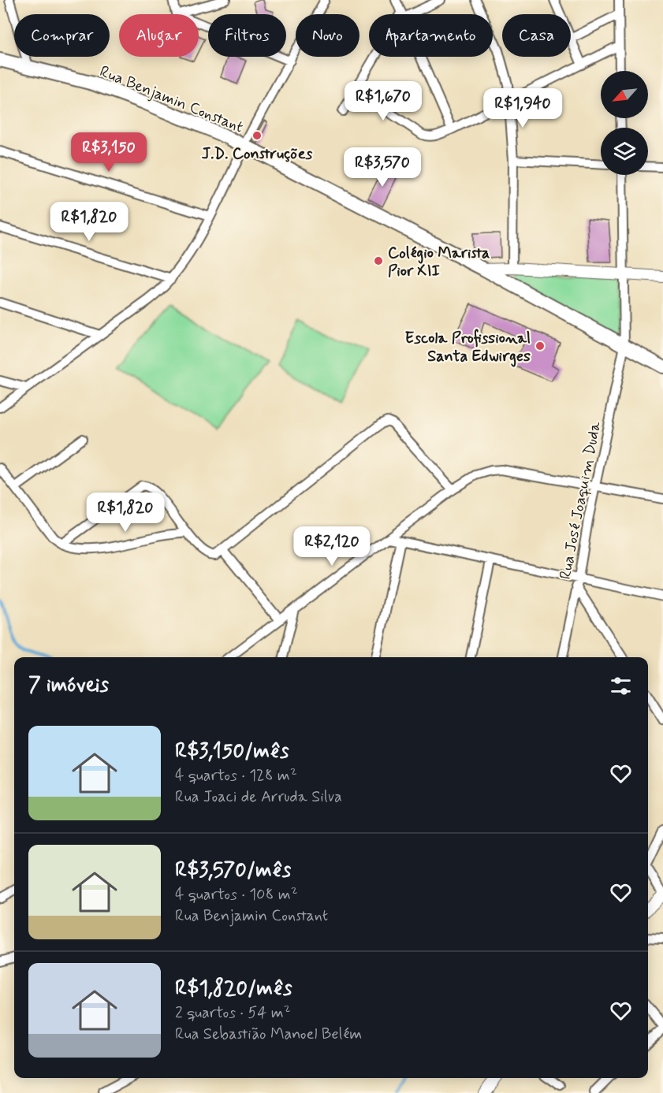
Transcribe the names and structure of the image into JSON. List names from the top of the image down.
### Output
{
  "streets": {
    "main road": ["Rua Benjamin Constant"],
    "street": ["Rua José Joaquim Duda"]
  },
  "crossings": [
    ["Rua Benjamin Constant", "Rua José Joaquim Duda"]
  ],
  "places": ["J.D. Construções", "Colégio Marista Pior XII", "Escola Profissional Santa Edwirges"],
  "north": "bottom left",
  "page": {
    "chip": [
      "Comprar",
      "Alugar",
      "Filtros",
      "Novo",
      "Apartamento",
      "Casa"
    ],
    "price": [
      "R$1,670",
      "R$1,940",
      "R$3,150",
      "R$3,570",
      "R$1,820",
      "R$1,820",
      "R$2,120"
    ],
    "heading": "7 imóveis",
    "list": [
      {
        "name": "R$3,150/mês",
        "note": "4 quartos · 128 m² · Rua Joaci de Arruda Silva"
      },
      {
        "name": "R$3,570/mês",
        "note": "4 quartos · 108 m² · Rua Benjamin Constant"
      },
      {
        "name": "R$1,820/mês",
        "note": "2 quartos · 54 m² · Rua Sebastião Manoel Belém"
      }
    ]
  }
}
